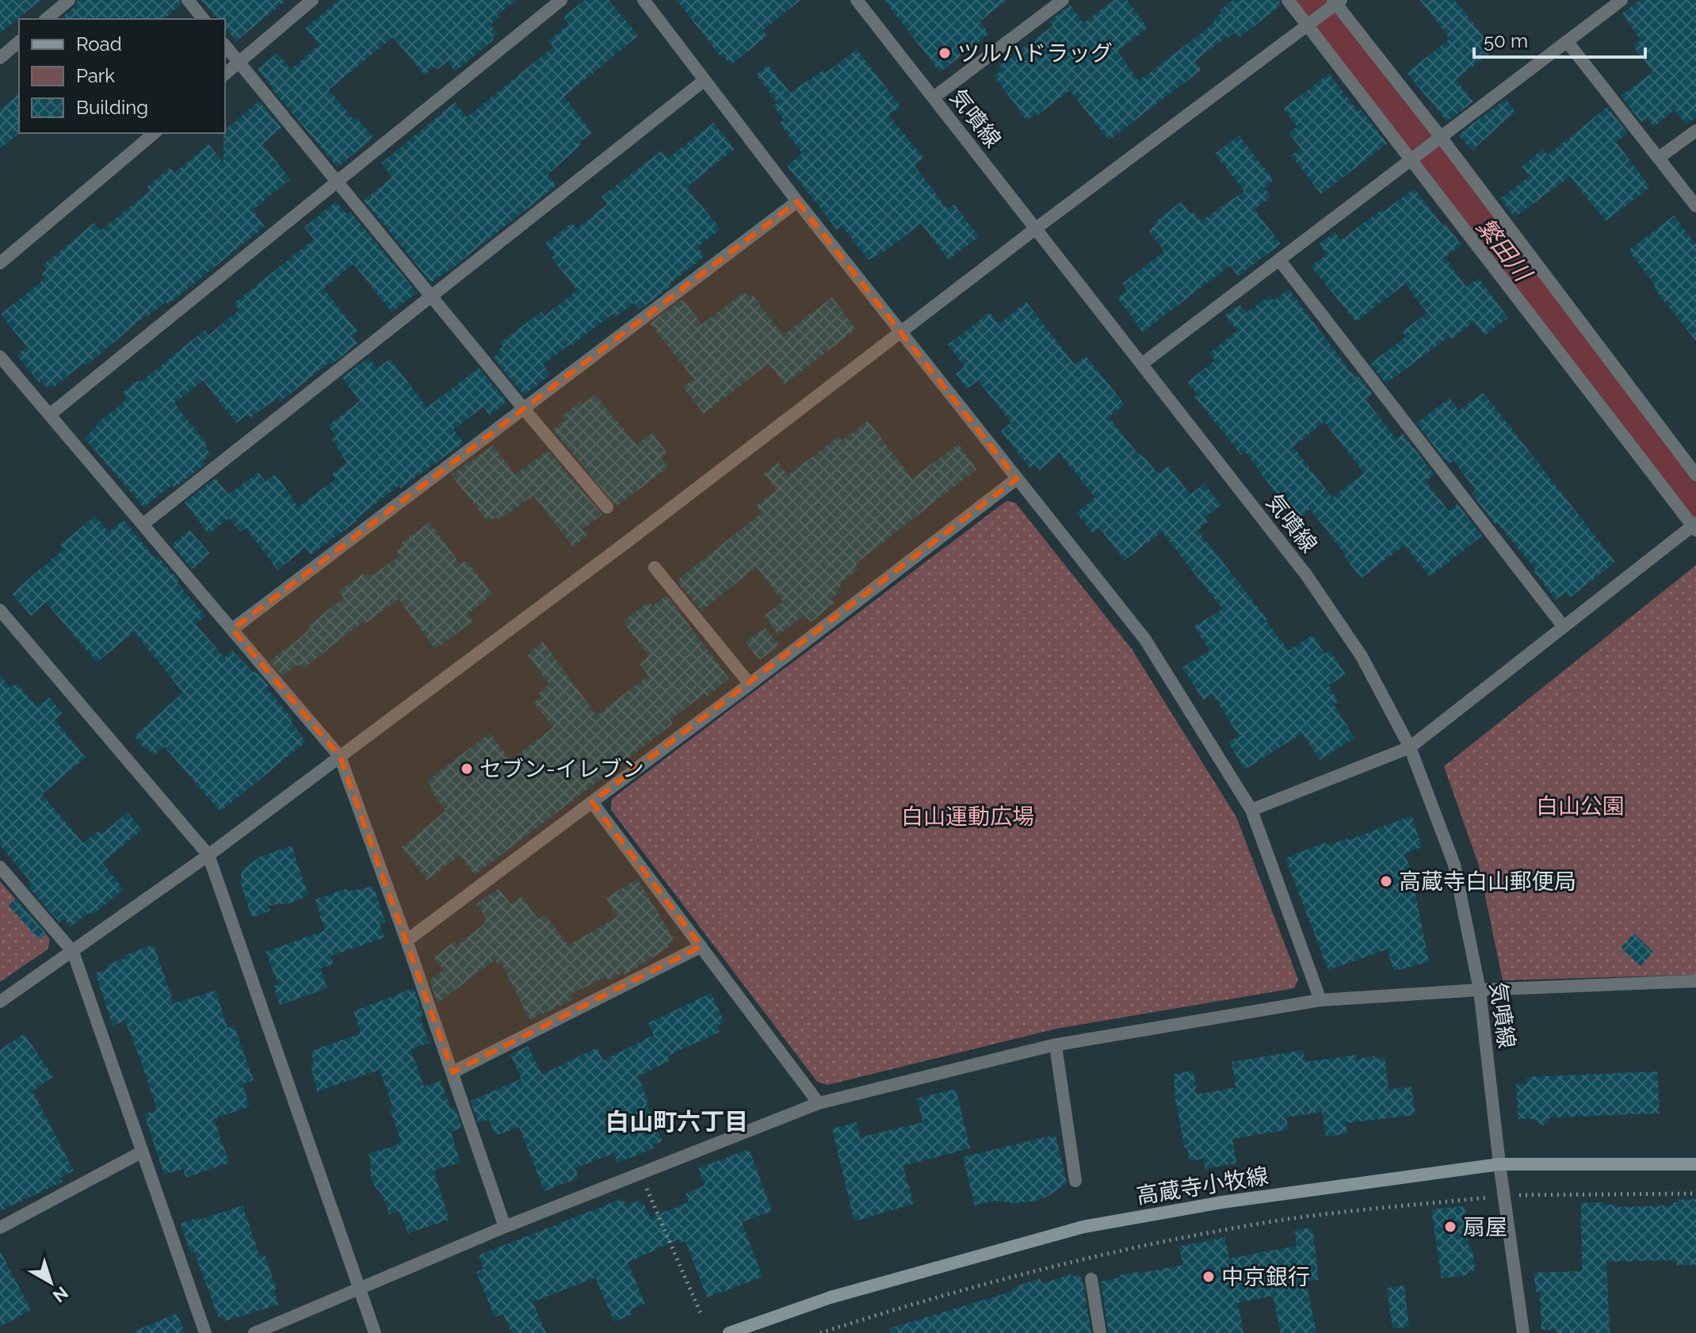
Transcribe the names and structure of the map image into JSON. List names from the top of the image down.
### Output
{
  "streets": {
    "main road": ["高蔵寺小牧線"],
    "street": ["気噴線"]
  },
  "crossings": [
    ["気噴線", "高蔵寺小牧線"]
  ],
  "districts": ["白山町六丁目"],
  "water": ["繁田川"],
  "parks": ["白山公園", "白山運動広場"],
  "places": [
    "ツルハドラッグ",
    "セブン-イレブン",
    "高蔵寺白山郵便局",
    "扇屋",
    "中京銀行"
  ],
  "legend": ["Road", "Park", "Building"],
  "scale_bar": "50 m",
  "north": "bottom right"
}
